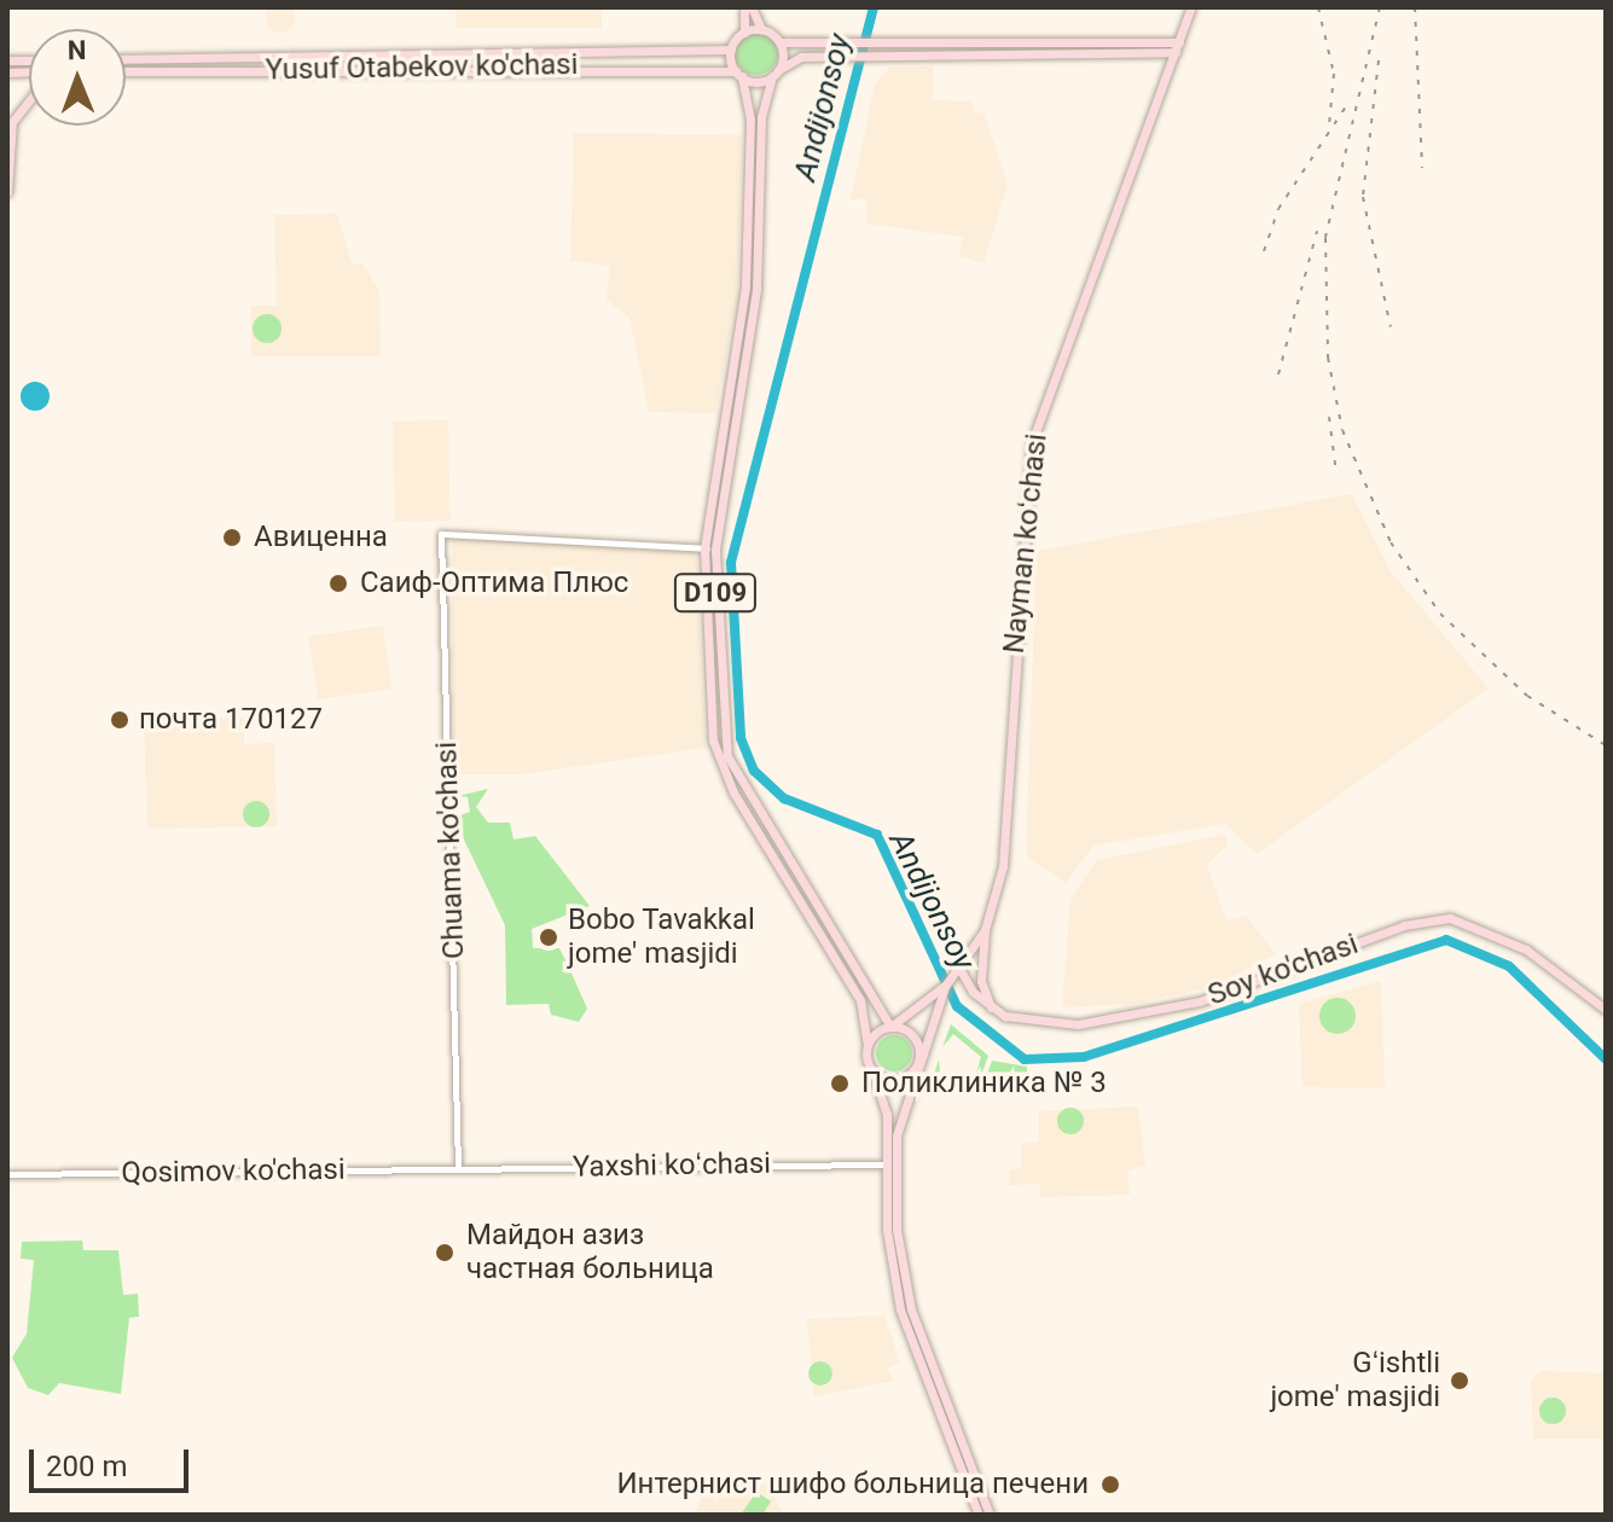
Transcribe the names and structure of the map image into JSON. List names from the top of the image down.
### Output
{
  "streets": {
    "main road": [
      "Yusuf Otabekov ko'chasi",
      "Nayman koʻchasi",
      "D109",
      "Soy ko'chasi"
    ],
    "street": ["Chuama ko'chasi", "Yaxshi koʻchasi", "Qosimov ko'chasi"]
  },
  "crossings": [
    ["Yusuf Otabekov ko'chasi", "D109"],
    ["D109", "Chuama ko'chasi"],
    ["D109", "Yaxshi koʻchasi"],
    ["Chuama ko'chasi", "Yaxshi koʻchasi"],
    ["Chuama ko'chasi", "Qosimov ko'chasi"],
    ["Yaxshi koʻchasi", "Qosimov ko'chasi"]
  ],
  "water": ["Andijonsoy"],
  "places": [
    "Авиценна",
    "Саиф-Оптима Плюс",
    "почта 170127",
    "Bobo Tavakkal jome' masjidi",
    "Поликлиника № 3",
    "Майдон азиз частная больница",
    "Gʻishtli jome' masjidi",
    "Интернист шифо больница печени"
  ],
  "scale_bar": "200 m",
  "north": "top"
}
